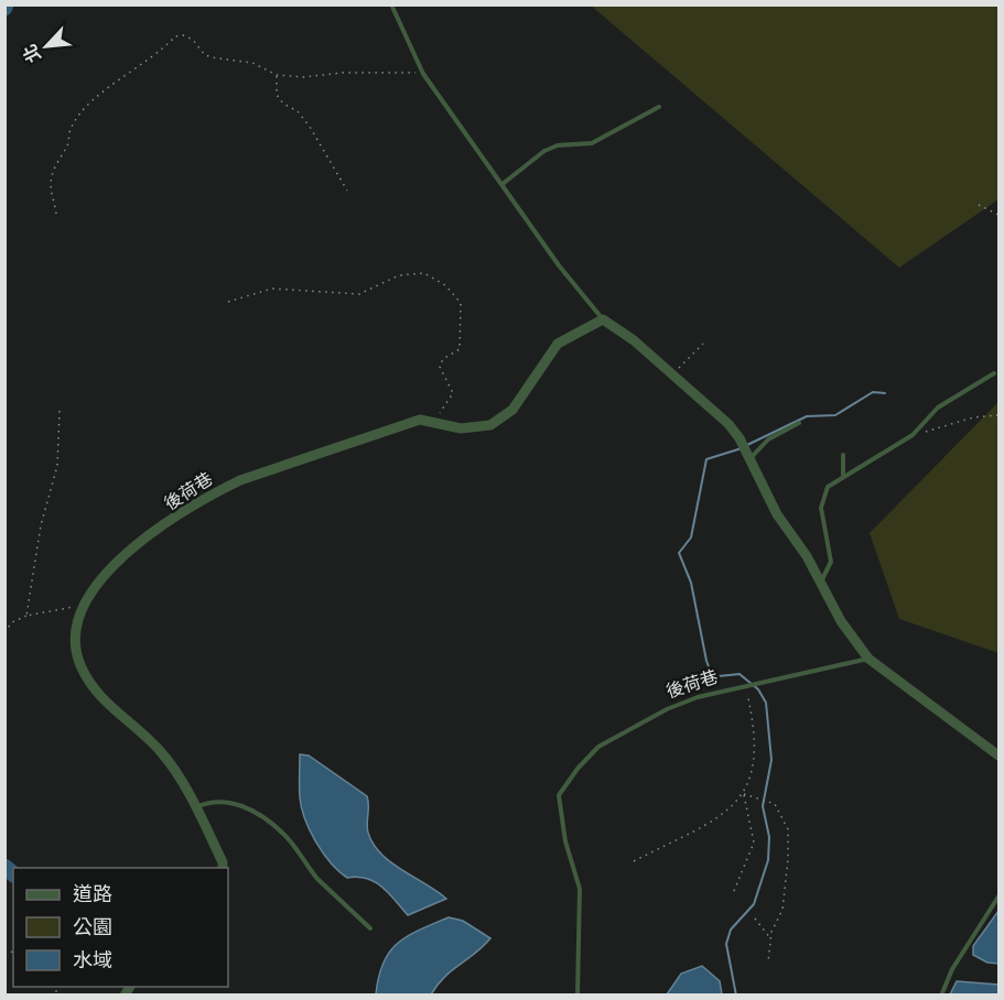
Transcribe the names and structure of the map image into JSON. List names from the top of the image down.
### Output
{
  "streets": {
    "street": ["後荷巷"]
  },
  "legend": ["道路", "公園", "水域"],
  "north": "bottom left"
}
